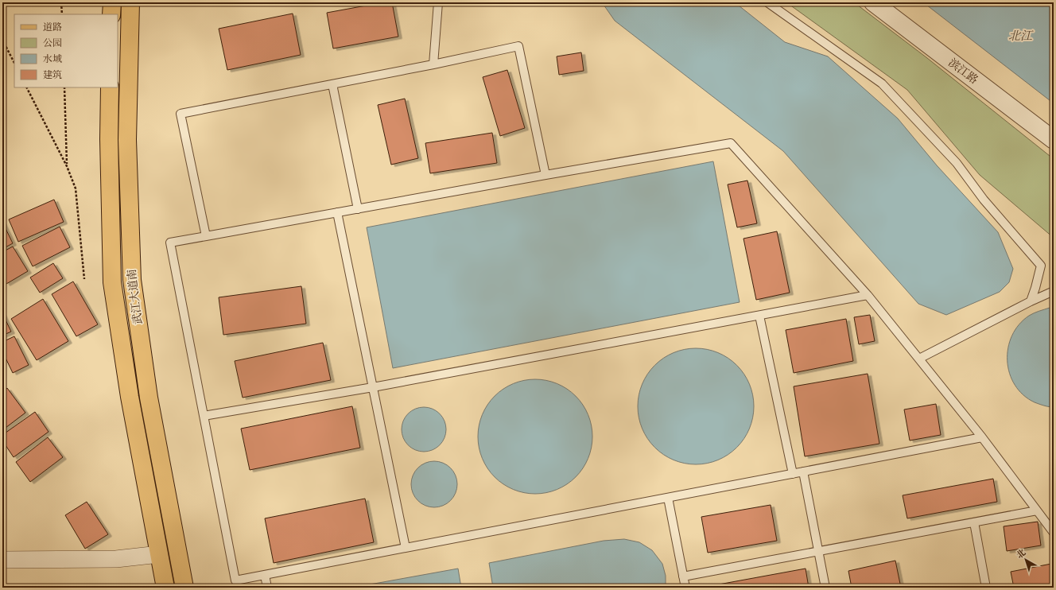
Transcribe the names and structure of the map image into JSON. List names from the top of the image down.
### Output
{
  "streets": {
    "main road": ["武江大道南"],
    "street": ["滨江路"]
  },
  "water": ["北江"],
  "legend": [
    "道路",
    "公园",
    "水域",
    "建筑"
  ],
  "north": "top left"
}
